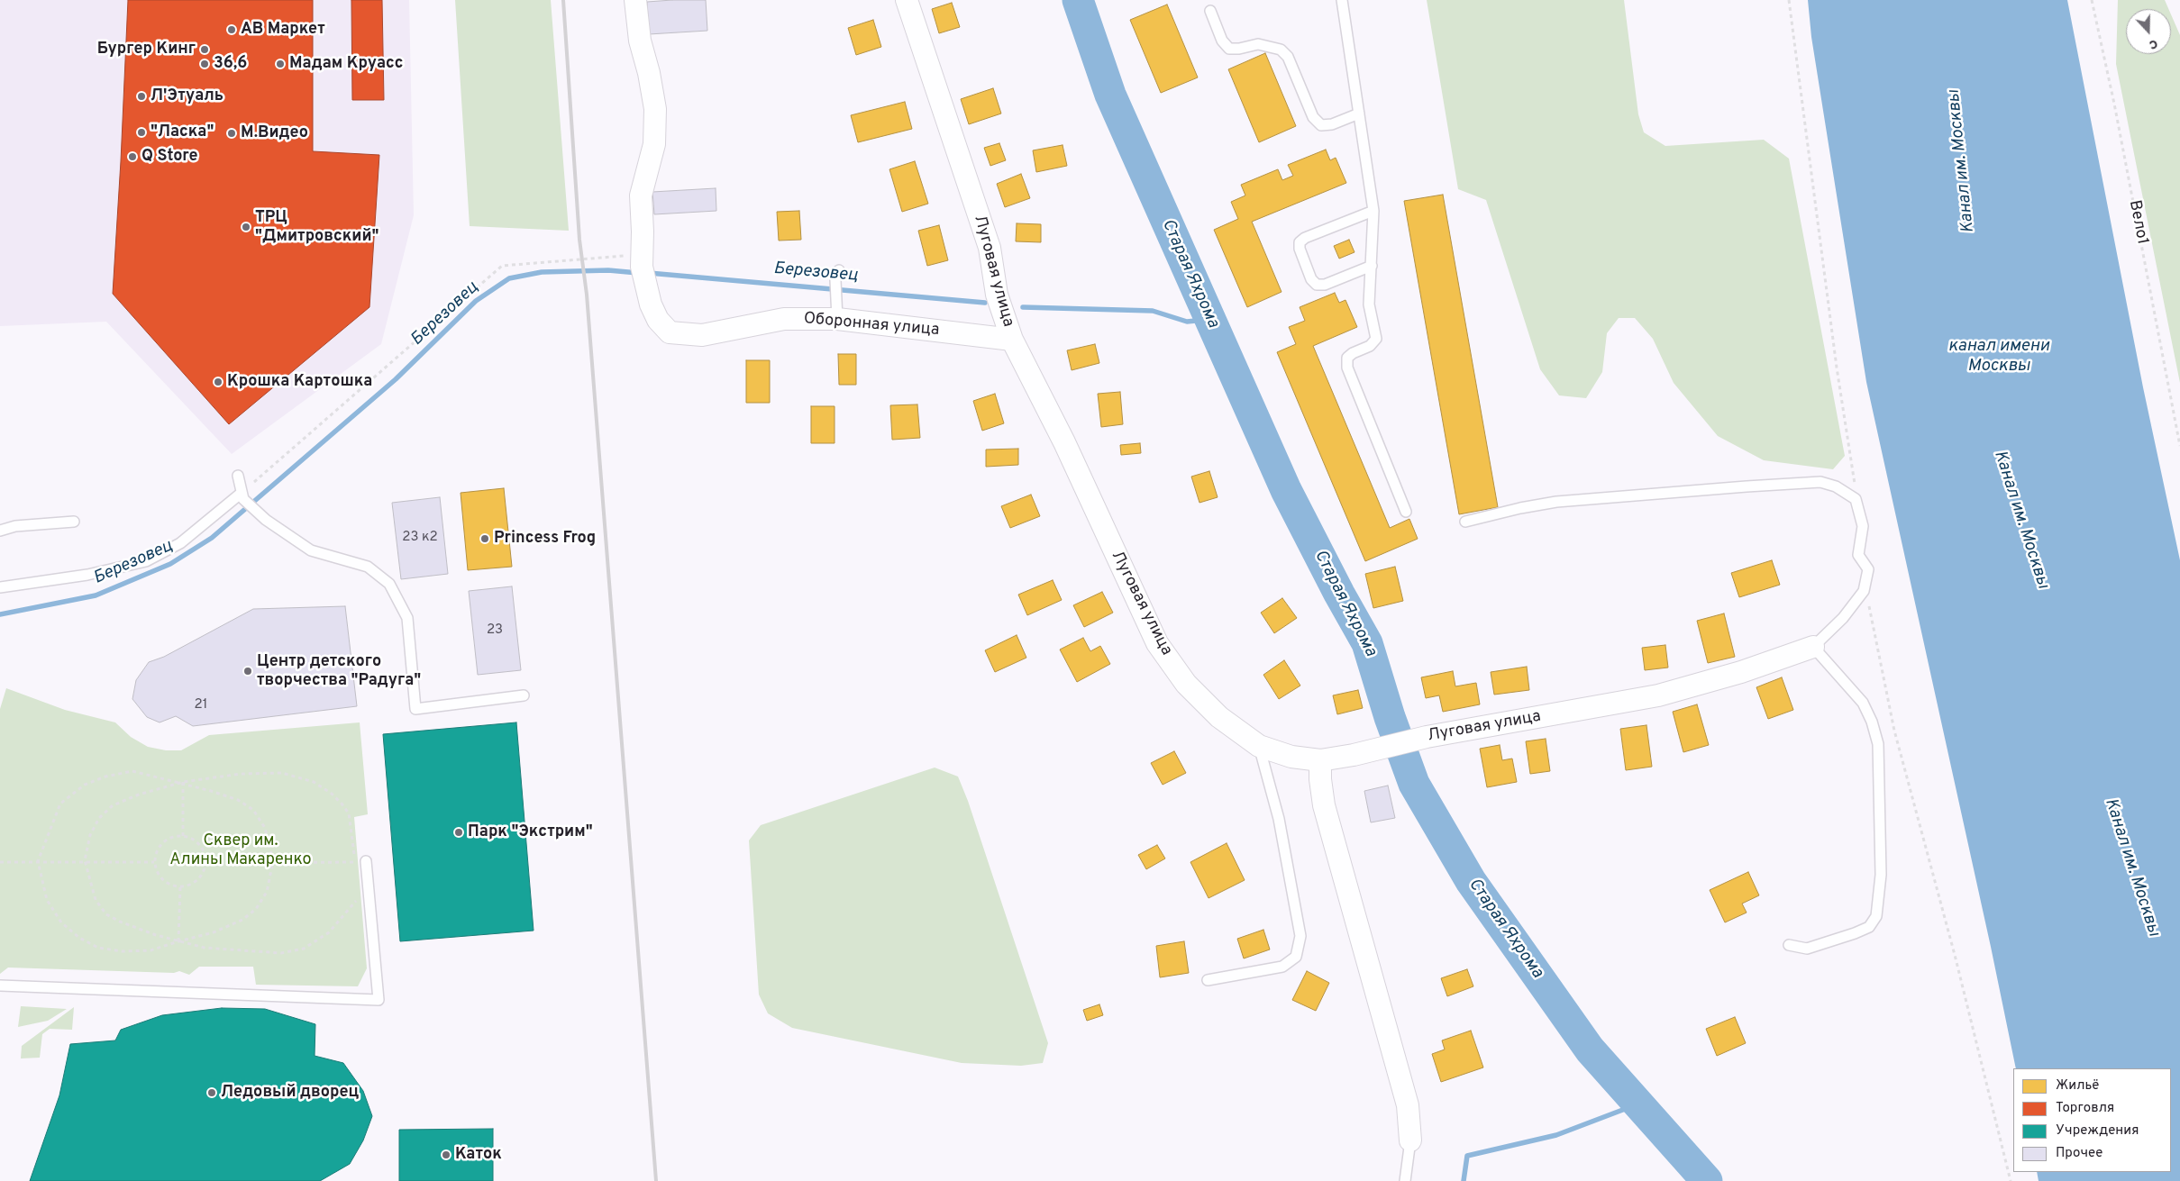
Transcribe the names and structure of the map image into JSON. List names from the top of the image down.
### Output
{
  "streets": {
    "street": ["Луговая улица", "Оборонная улица"],
    "path": ["Вело1"]
  },
  "crossings": [
    ["Луговая улица", "Оборонная улица"]
  ],
  "water": [
    "Канал им. Москвы",
    "Березовец",
    "Старая Яхрома",
    "канал имени Москвы"
  ],
  "parks": ["Сквер им. Алины Макаренко"],
  "places": [
    "АВ Маркет",
    "Бургер Кинг",
    "36,6",
    "Мадам Круасс",
    "Л'Этуаль",
    "\"Ласка\"",
    "М.Видео",
    "Q Store",
    "ТРЦ \"Дмитровский\"",
    "Крошка Картошка",
    "Princess Frog",
    "Центр детского творчества \"Радуга\"",
    "Парк \"Экстрим\"",
    "Ледовый дворец",
    "Каток"
  ],
  "house_numbers": ["23 к2", "23", "21"],
  "legend": [
    "Жильё",
    "Торговля",
    "Учреждения",
    "Прочее"
  ],
  "north": "bottom"
}
